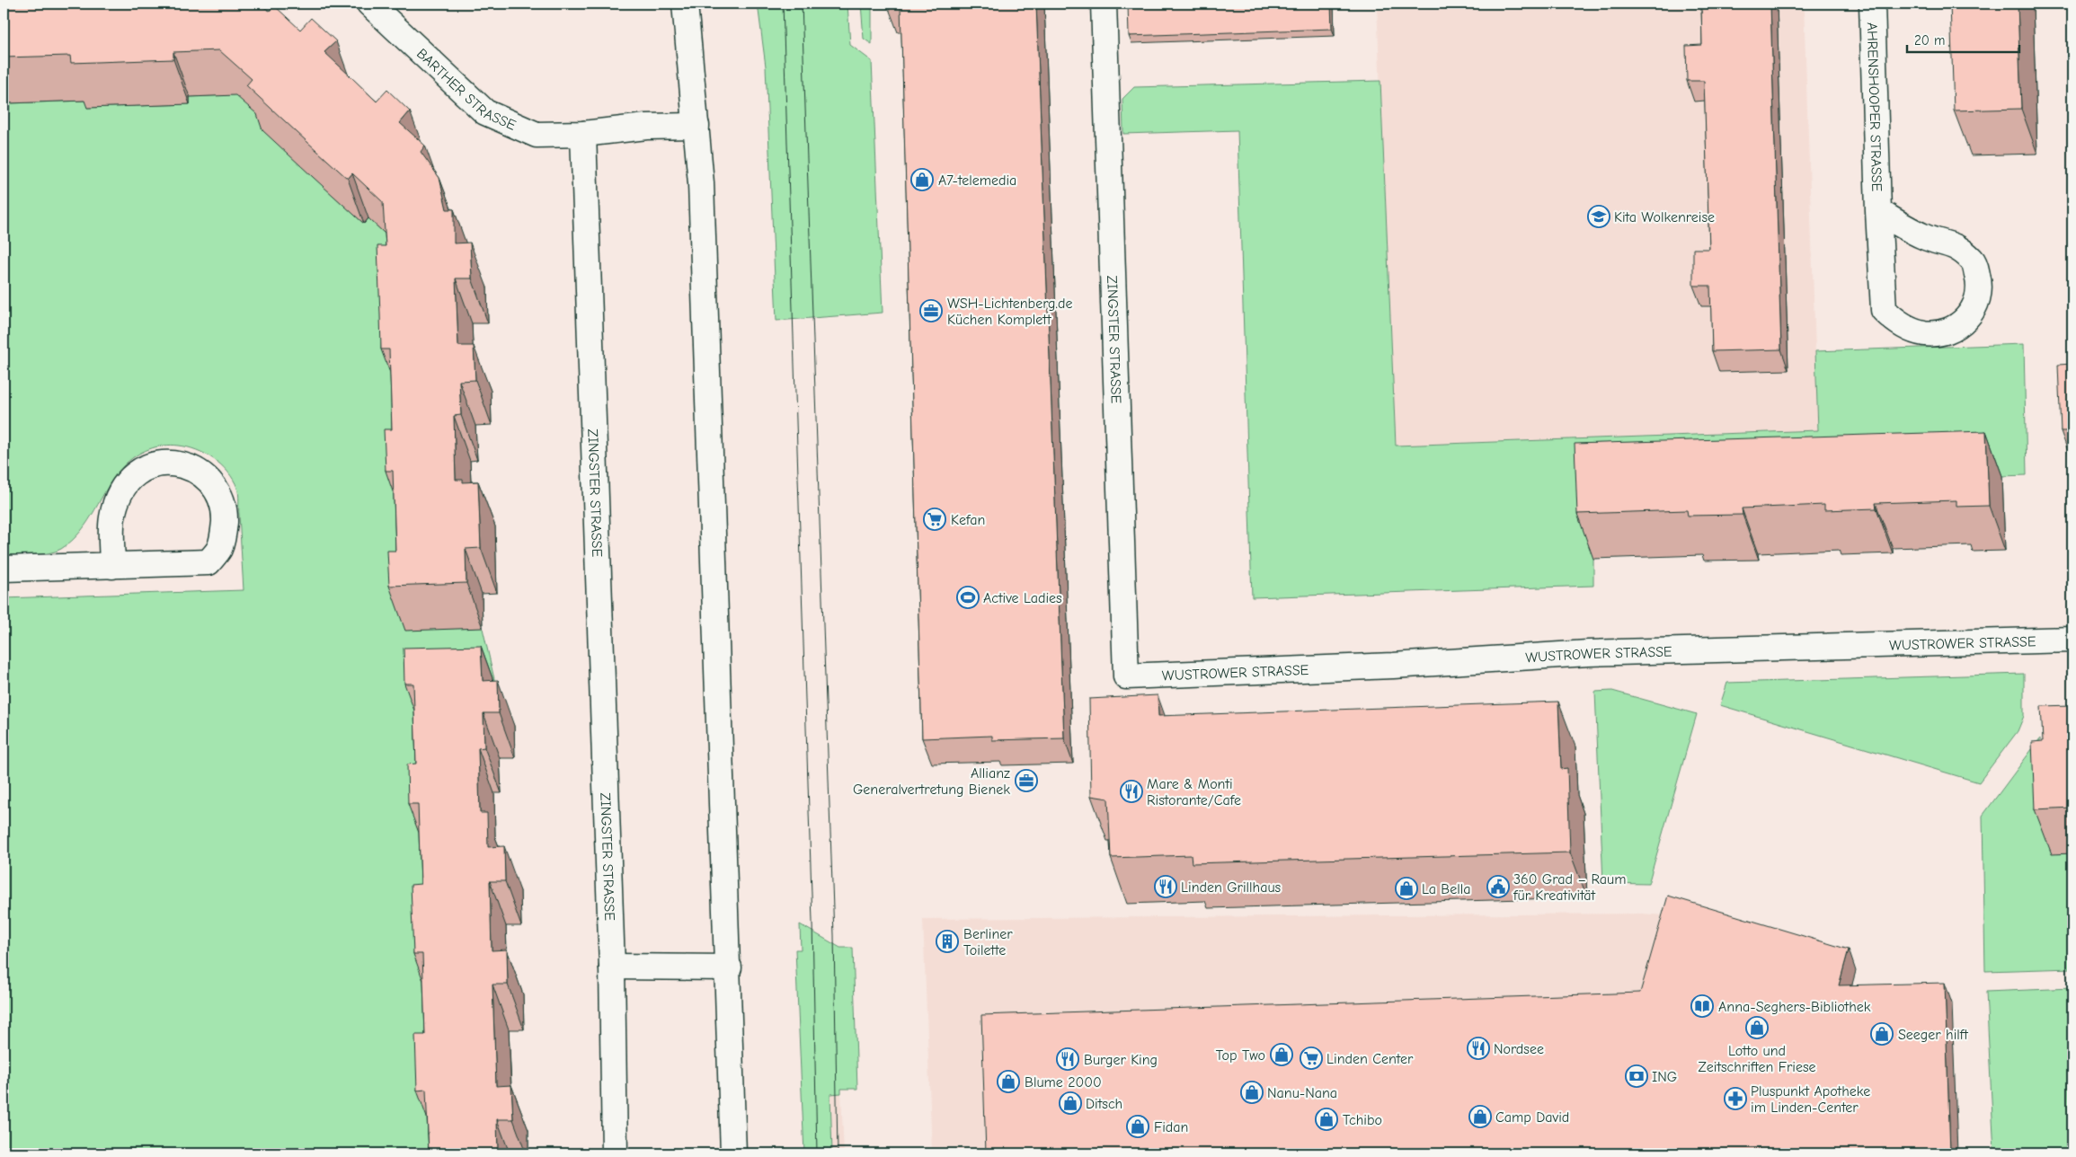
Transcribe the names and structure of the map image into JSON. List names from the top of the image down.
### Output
{
  "streets": {
    "street": [
      "BARTHER STRASSE",
      "AHRENSHOOPER STRASSE",
      "ZINGSTER STRASSE",
      "WUSTROWER STRASSE"
    ]
  },
  "crossings": [
    ["BARTHER STRASSE", "ZINGSTER STRASSE"],
    ["ZINGSTER STRASSE", "WUSTROWER STRASSE"]
  ],
  "places": {
    "shop": [
      "A7-telemedia",
      "La Bella",
      "Lotto und Zeitschriften Friese",
      "Seeger hilft",
      "Top Two",
      "Blume 2000",
      "Nanu-Nana",
      "Ditsch",
      "Camp David",
      "Tchibo",
      "Fidan"
    ],
    "school or university": ["Kita Wolkenreise"],
    "office": ["WSH-Lichtenberg.de Küchen Komplett", "Allianz Generalvertretung Bienek"],
    "supermarket": ["Kefan", "Linden Center"],
    "sports": ["Active Ladies"],
    "restaurant": [
      "Mare & Monti Ristorante/Cafe",
      "Linden Grillhaus",
      "Nordsee",
      "Burger King"
    ],
    "public building": ["360 Grad – Raum für Kreativität"],
    "building": ["Berliner Toilette"],
    "library": ["Anna-Seghers-Bibliothek"],
    "bank": ["ING"],
    "pharmacy": ["Pluspunkt Apotheke im Linden-Center"]
  },
  "scale_bar": "20 m"
}
